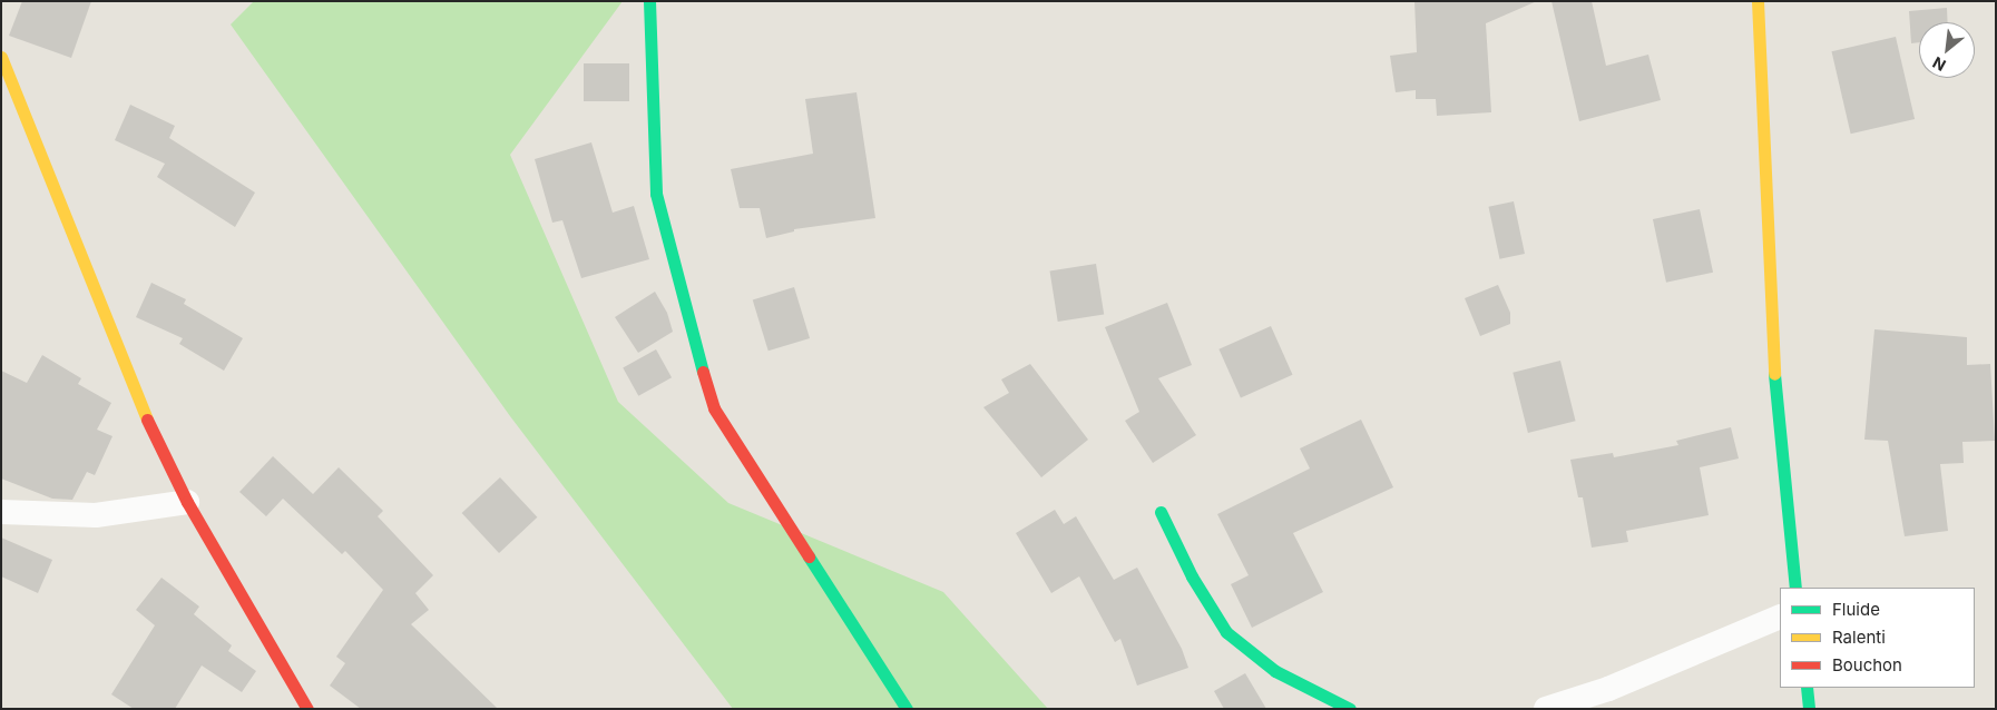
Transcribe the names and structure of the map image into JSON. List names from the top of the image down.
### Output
{
  "legend": ["Fluide", "Ralenti", "Bouchon"],
  "north": "bottom left"
}
